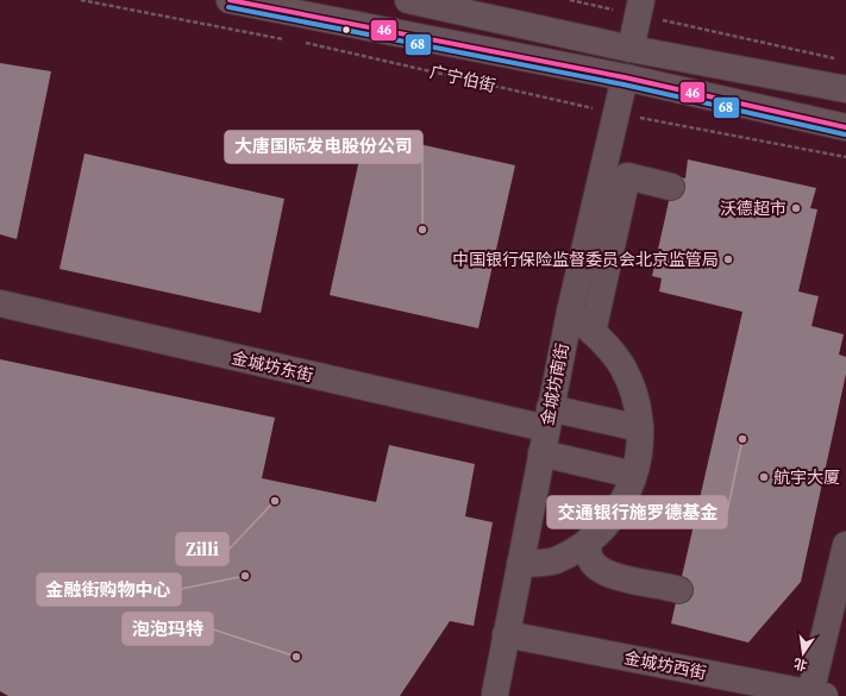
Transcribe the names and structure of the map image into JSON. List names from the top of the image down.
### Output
{
  "streets": {
    "street": [
      "广宁伯街",
      "金城坊东街",
      "金城坊南街",
      "金城坊西街"
    ]
  },
  "crossings": [
    ["广宁伯街", "金城坊南街"],
    ["金城坊东街", "金城坊南街"],
    ["金城坊南街", "金城坊西街"]
  ],
  "places": [
    "沃德超市",
    "大唐国际发电股份公司",
    "中国银行保险监督委员会北京监管局",
    "交通银行施罗德基金",
    "航宇大厦",
    "Zilli",
    "金融街购物中心",
    "泡泡玛特"
  ],
  "lines": ["transit line 46", "transit line 68"],
  "north": "bottom"
}
